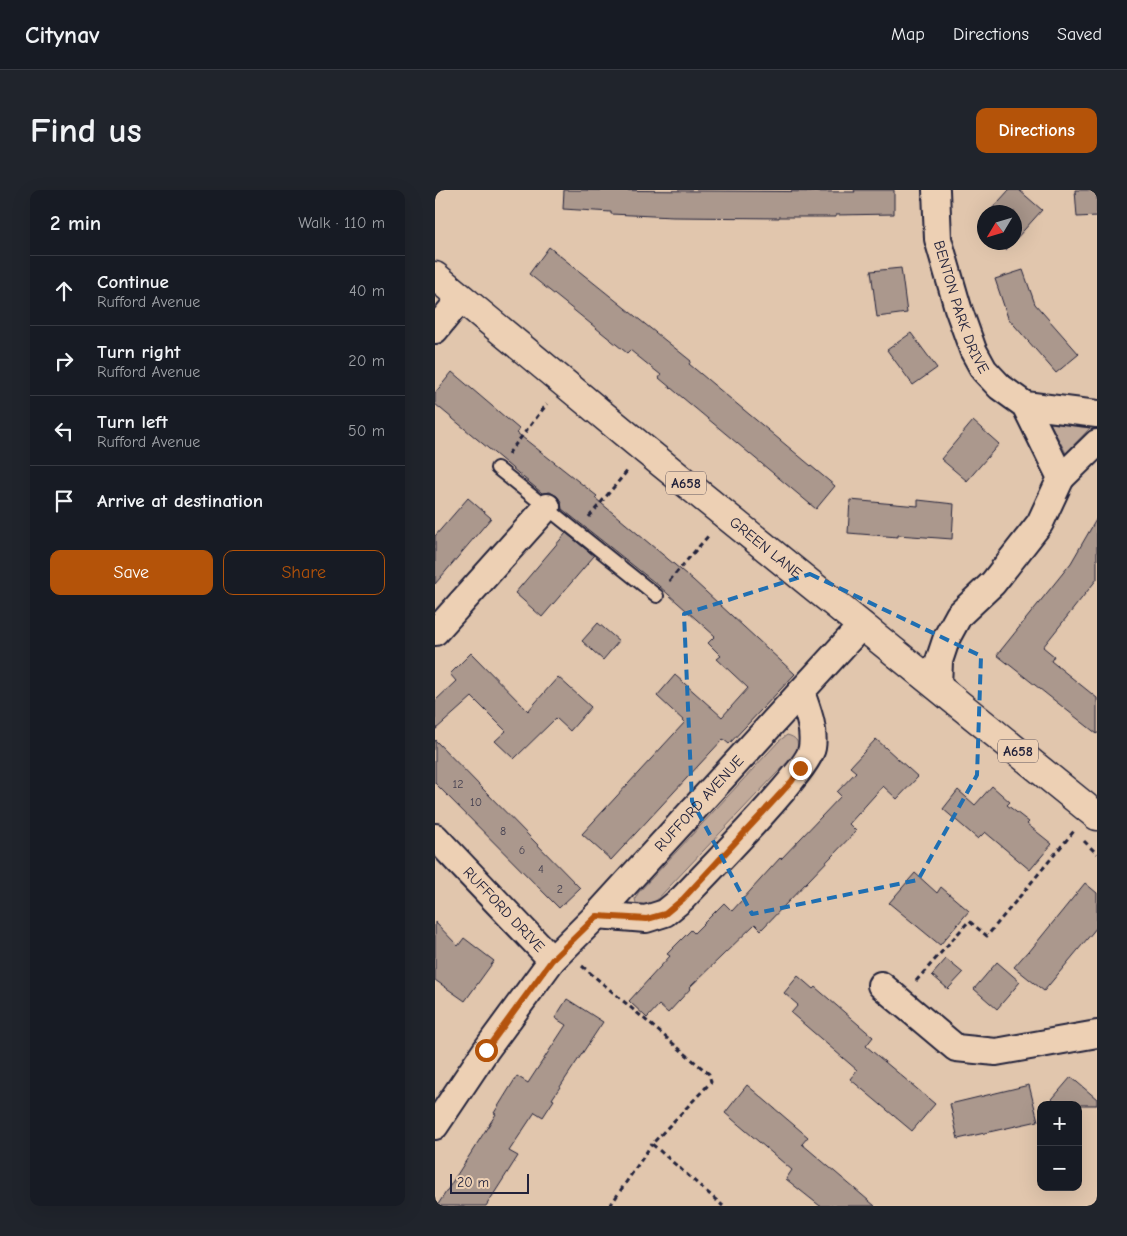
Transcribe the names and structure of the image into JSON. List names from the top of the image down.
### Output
{
  "streets": {
    "highway": ["A658", "GREEN LANE"],
    "street": ["BENTON PARK DRIVE", "RUFFORD AVENUE", "RUFFORD DRIVE"]
  },
  "crossings": [
    ["GREEN LANE", "RUFFORD AVENUE"],
    ["RUFFORD AVENUE", "RUFFORD DRIVE"]
  ],
  "house_numbers": [
    "12",
    "10",
    "8",
    "6",
    "4",
    "2"
  ],
  "scale_bar": "20 m",
  "north": "bottom left",
  "page": {
    "header": "Citynav",
    "nav": ["Map", "Directions", "Saved"],
    "buttons": [
      "Directions",
      ["Save", "Share"]
    ],
    "title": "Find us",
    "heading": ["2 min", "Walk · 110 m"],
    "list": [
      ["Continue", "Rufford Avenue", "40 m"],
      ["Turn right", "Rufford Avenue", "20 m"],
      ["Turn left", "Rufford Avenue", "50 m"],
      "Arrive at destination"
    ],
    "map_buttons": ["+", "−"],
    "scale": "20 m"
  }
}
